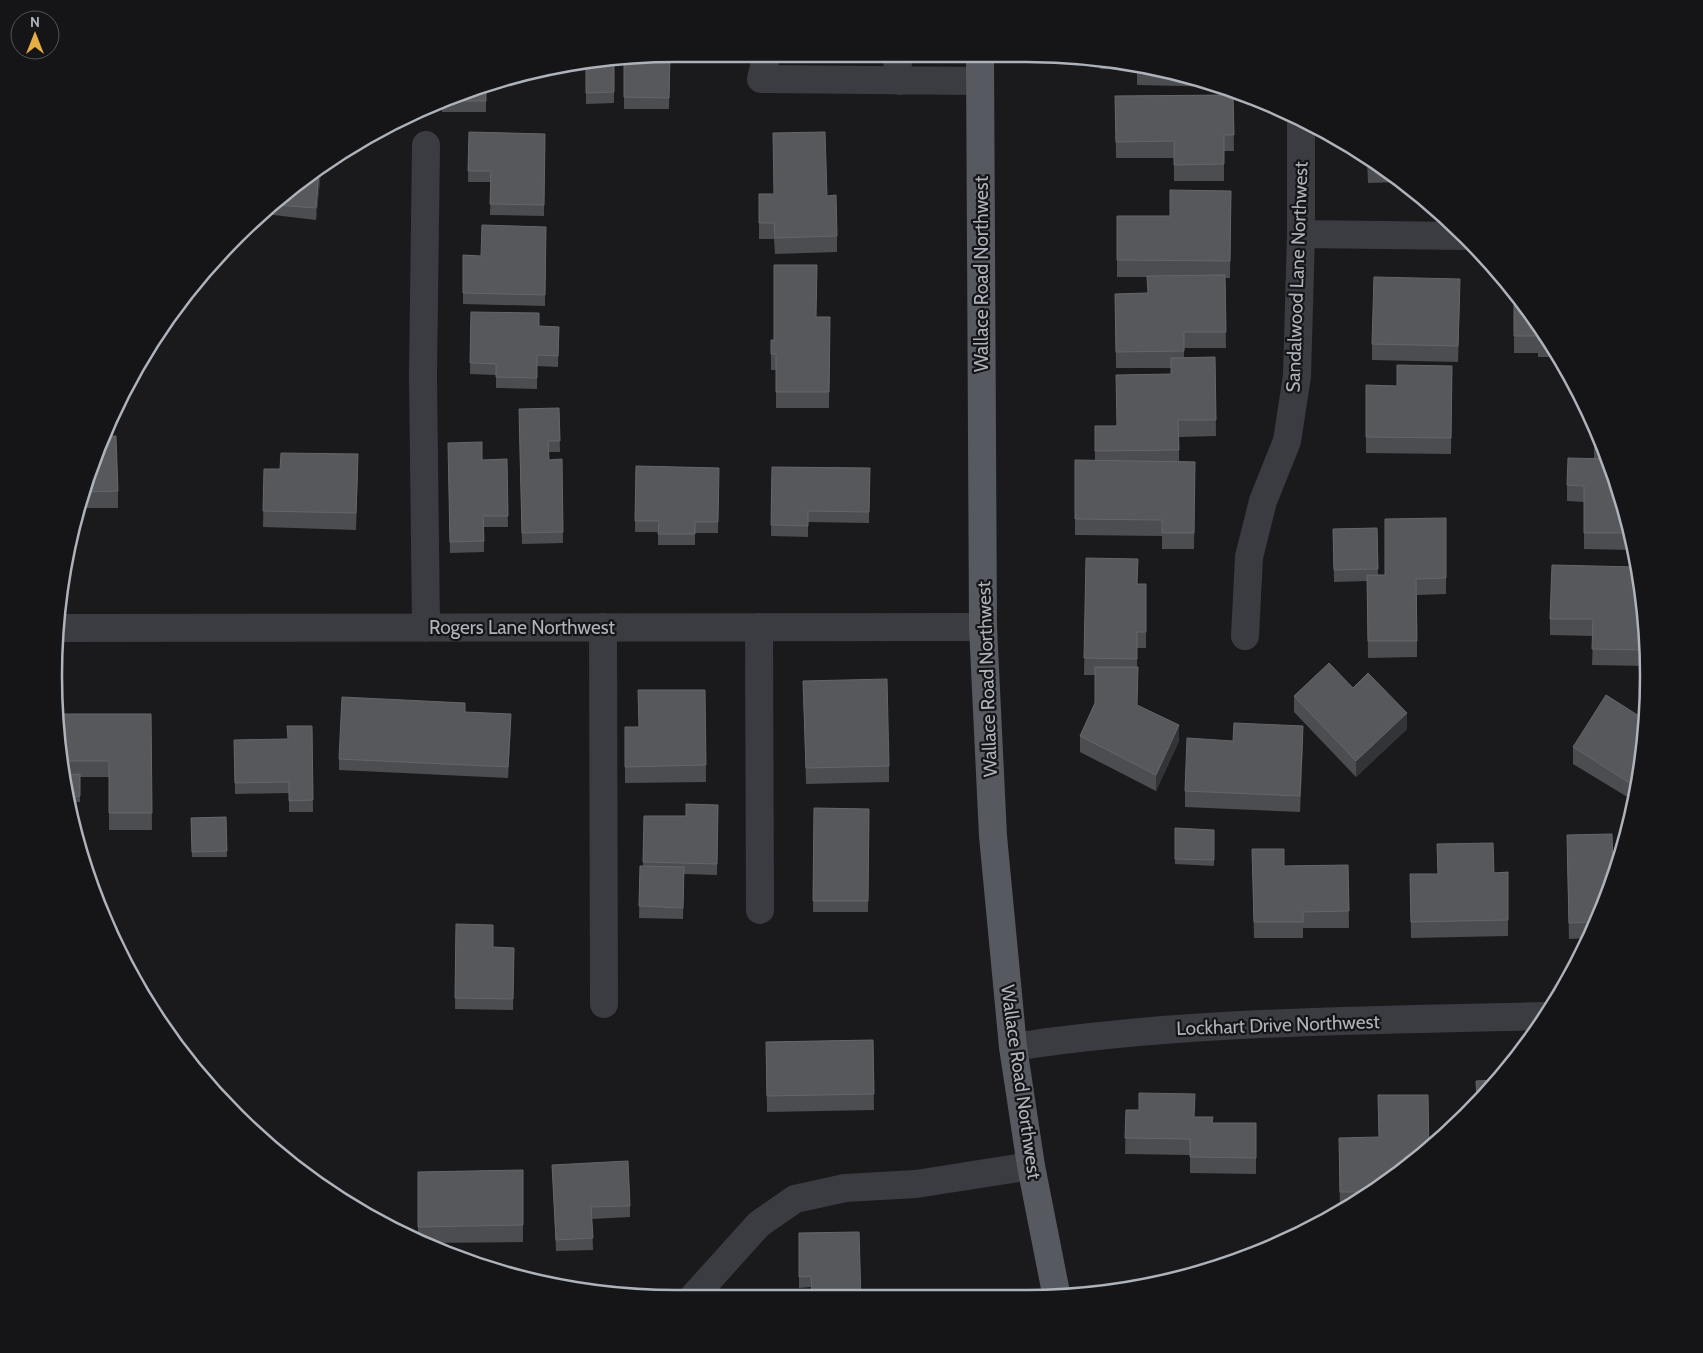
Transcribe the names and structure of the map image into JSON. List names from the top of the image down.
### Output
{
  "streets": {
    "main road": ["Wallace Road Northwest"],
    "street": ["Sandalwood Lane Northwest", "Rogers Lane Northwest", "Lockhart Drive Northwest"]
  },
  "crossings": [
    ["Wallace Road Northwest", "Rogers Lane Northwest"],
    ["Wallace Road Northwest", "Lockhart Drive Northwest"]
  ],
  "north": "top"
}
